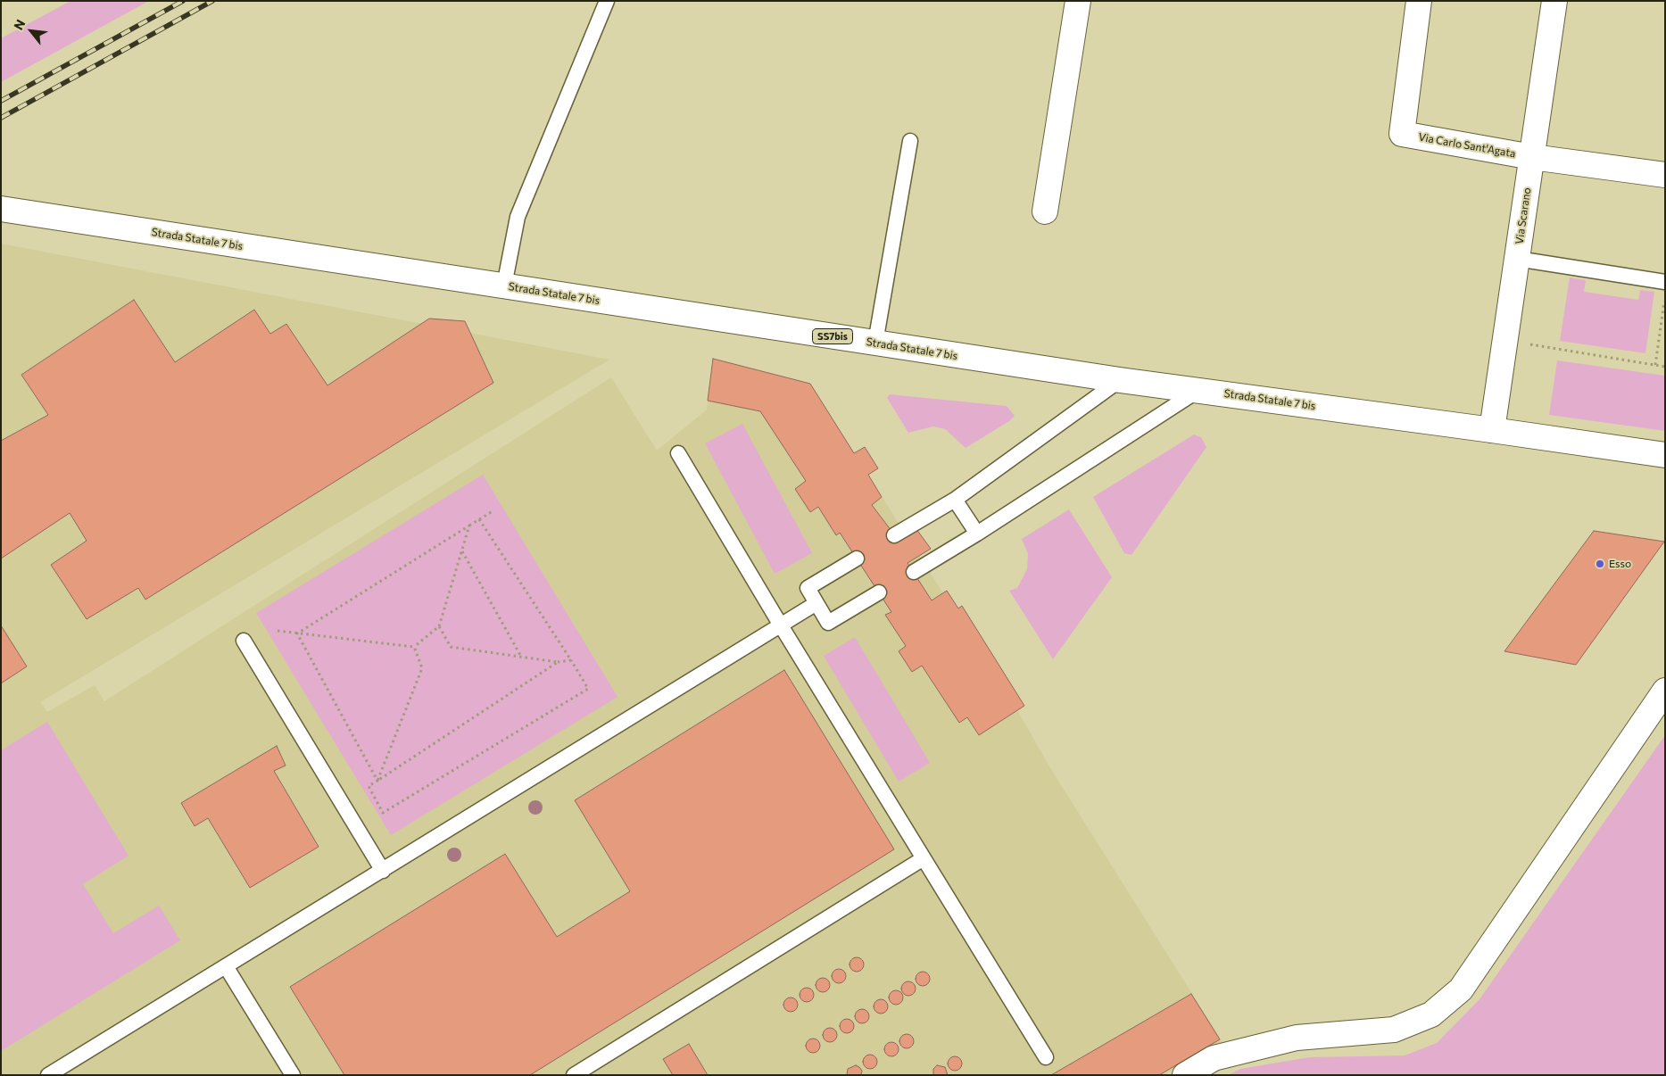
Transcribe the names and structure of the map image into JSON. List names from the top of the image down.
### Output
{
  "streets": {
    "street": [
      "Via Carlo Sant'Agata",
      "Via Scarano",
      "Strada Statale 7 bis",
      "SS7bis"
    ]
  },
  "crossings": [
    ["Via Carlo Sant'Agata", "Via Scarano"],
    ["Via Scarano", "Strada Statale 7 bis"]
  ],
  "places": ["Esso"],
  "north": "top left"
}
